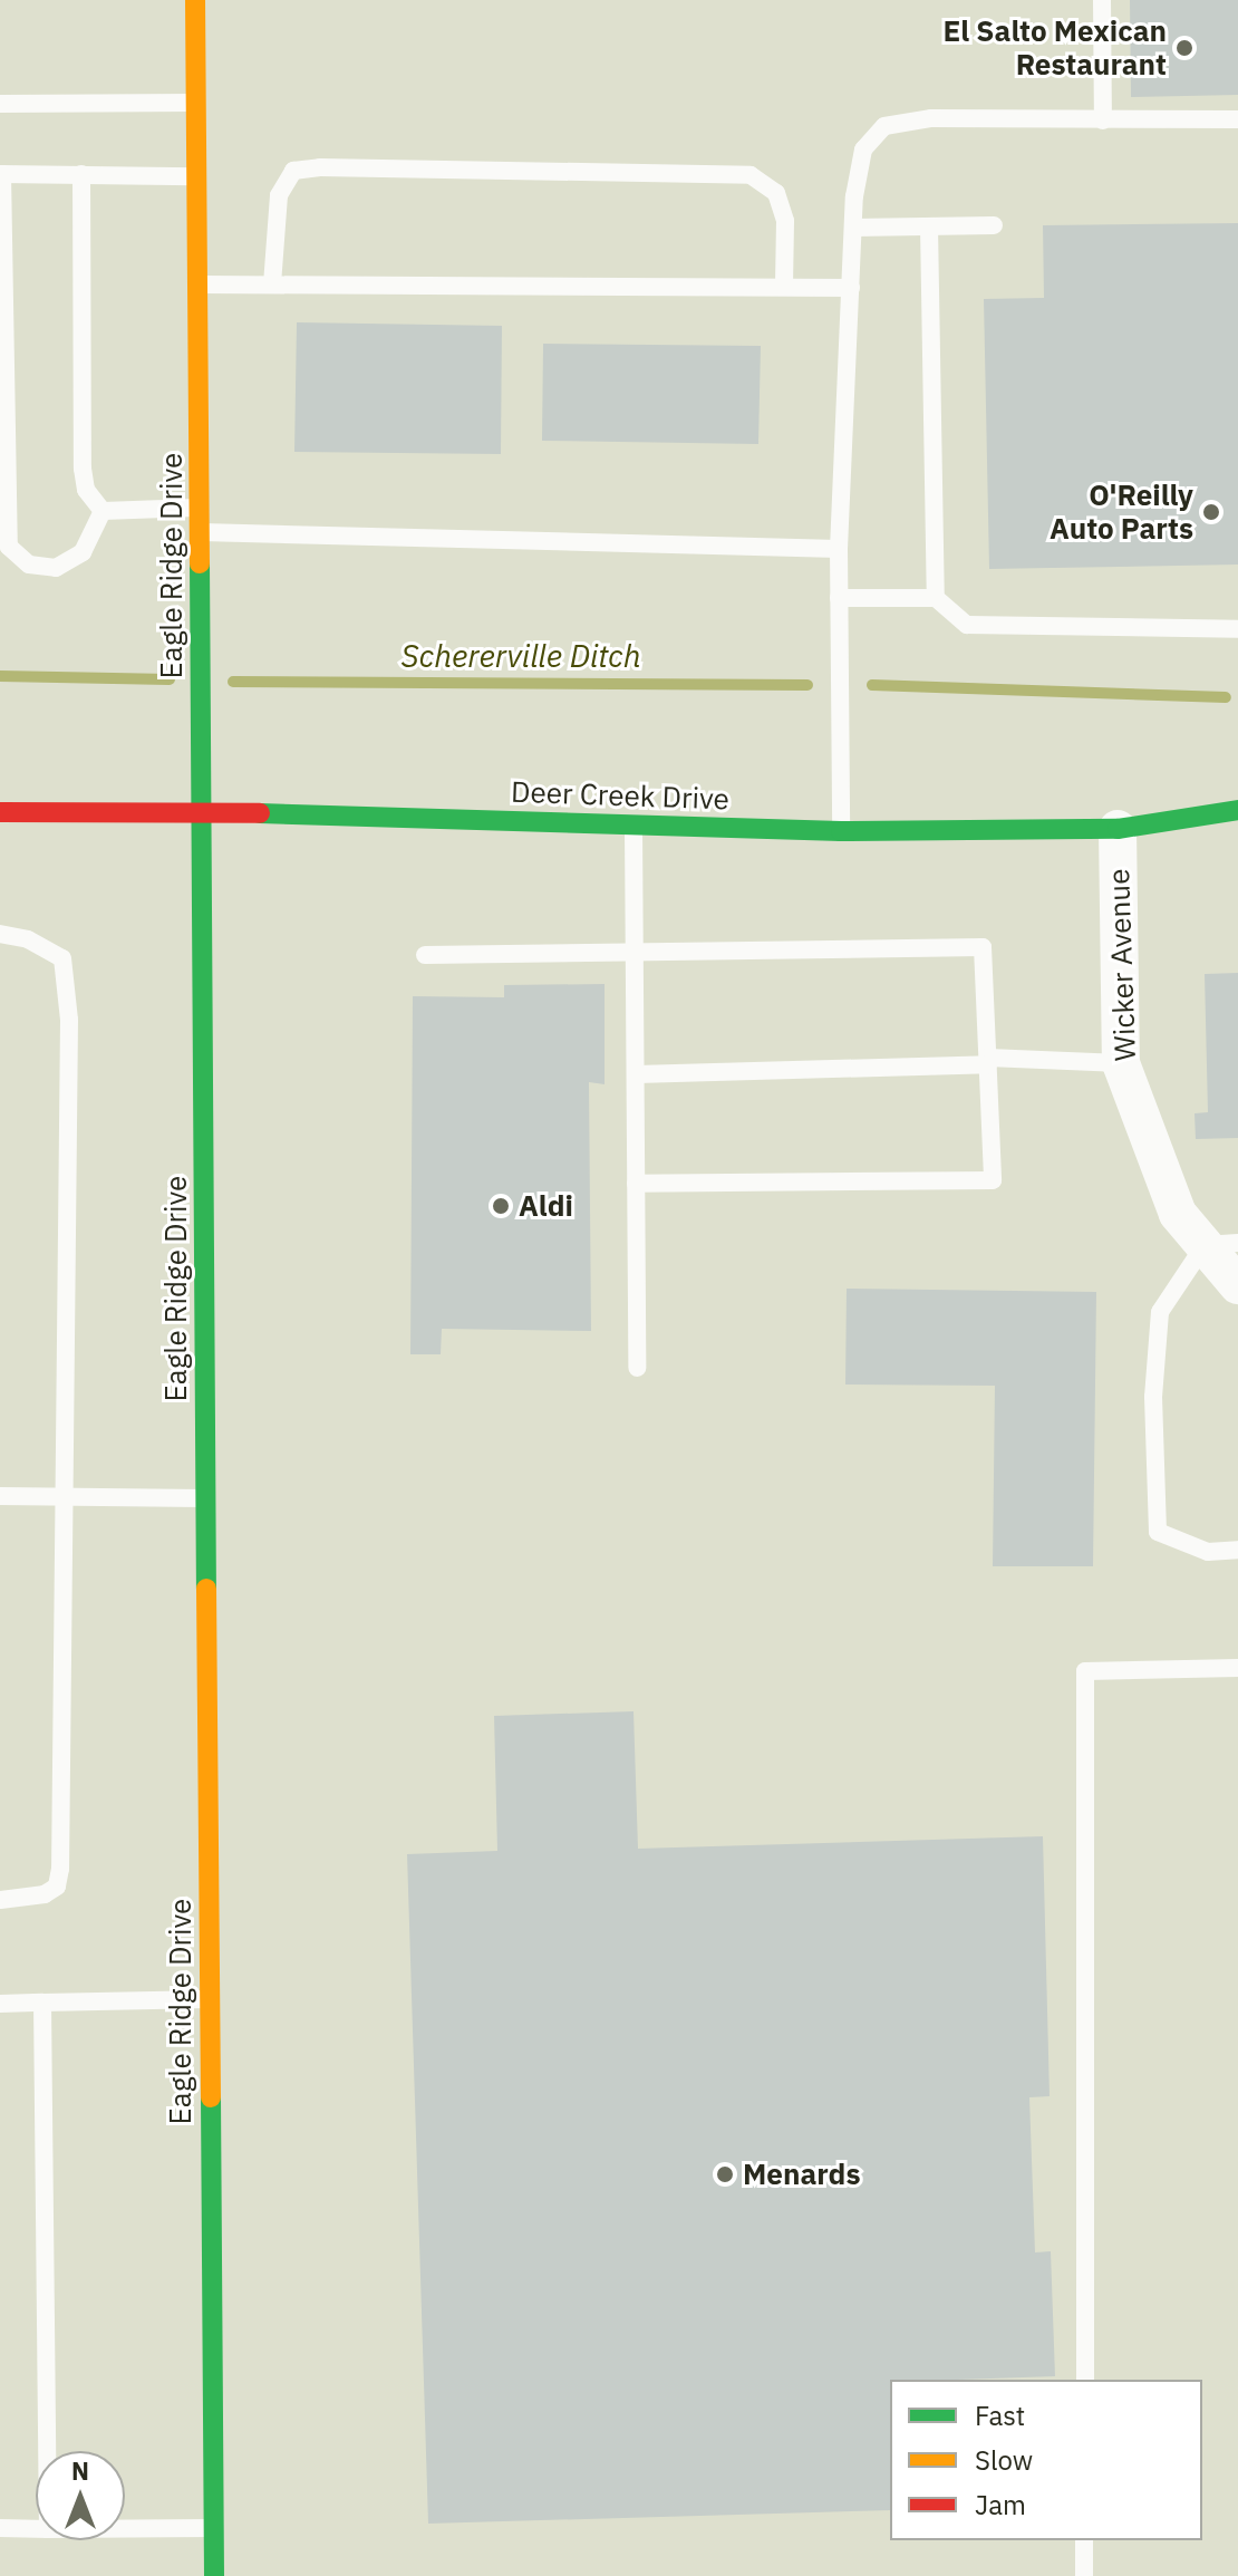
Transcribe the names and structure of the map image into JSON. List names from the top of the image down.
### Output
{
  "streets": {
    "street": ["Eagle Ridge Drive", "Deer Creek Drive", "Wicker Avenue"]
  },
  "crossings": [
    ["Eagle Ridge Drive", "Deer Creek Drive"],
    ["Deer Creek Drive", "Wicker Avenue"]
  ],
  "water": ["Schererville Ditch"],
  "places": [
    "El Salto Mexican Restaurant",
    "O'Reilly Auto Parts",
    "Aldi",
    "Menards"
  ],
  "legend": ["Fast", "Slow", "Jam"],
  "north": "top"
}
